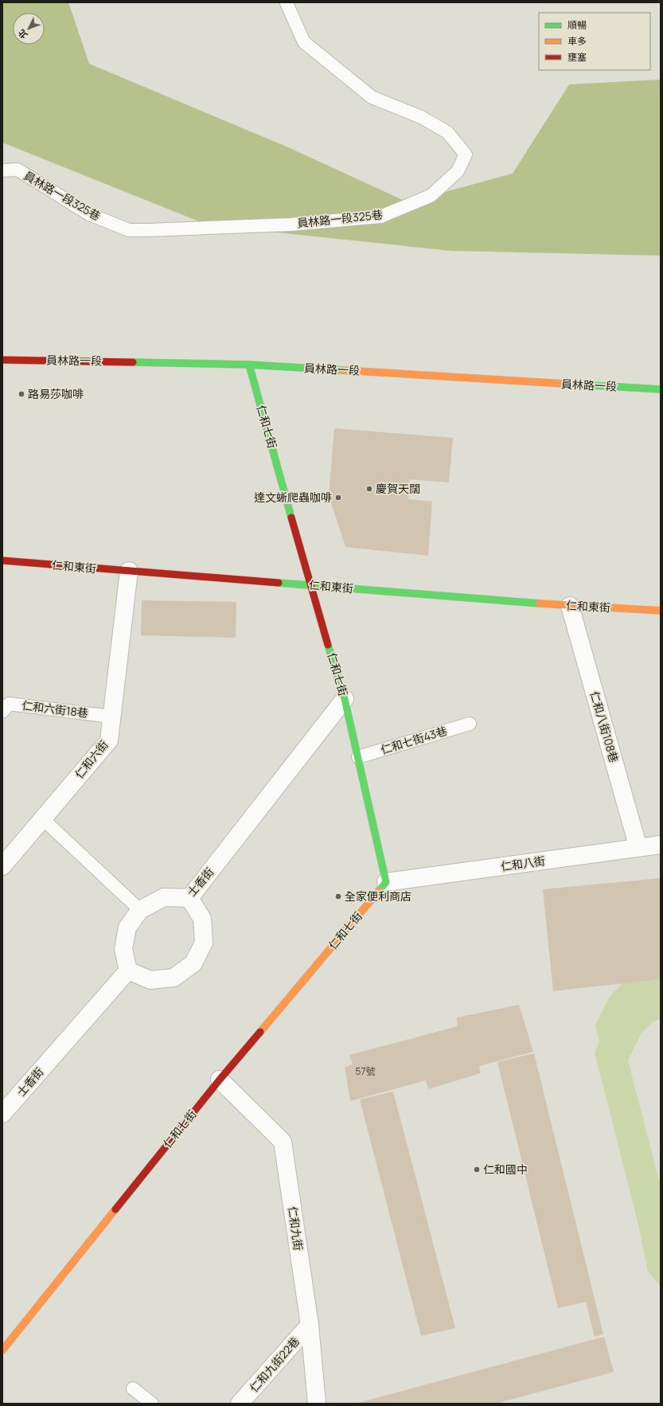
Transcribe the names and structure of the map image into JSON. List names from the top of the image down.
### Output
{
  "streets": {
    "street": [
      "員林路一段",
      "仁和七街",
      "仁和東街",
      "仁和八街108巷",
      "仁和六街",
      "仁和八街",
      "士香街",
      "仁和九街",
      "仁和九街22巷"
    ],
    "lane": ["員林路一段325巷", "仁和六街18巷", "仁和七街43巷"]
  },
  "crossings": [
    ["員林路一段", "仁和七街"],
    ["仁和七街", "仁和東街"],
    ["仁和七街", "仁和七街43巷"],
    ["仁和七街", "仁和八街"],
    ["仁和七街", "士香街"],
    ["仁和七街", "仁和九街"],
    ["仁和東街", "仁和八街108巷"],
    ["仁和東街", "仁和六街"],
    ["仁和六街18巷", "仁和六街"],
    ["仁和八街108巷", "仁和八街"],
    ["仁和九街", "仁和九街22巷"]
  ],
  "places": [
    "路易莎咖啡",
    "慶賀天闊",
    "達文蜥爬蟲咖啡",
    "全家便利商店",
    "仁和國中"
  ],
  "house_numbers": ["57號"],
  "legend": ["順暢", "車多", "壅塞"],
  "north": "bottom left"
}
